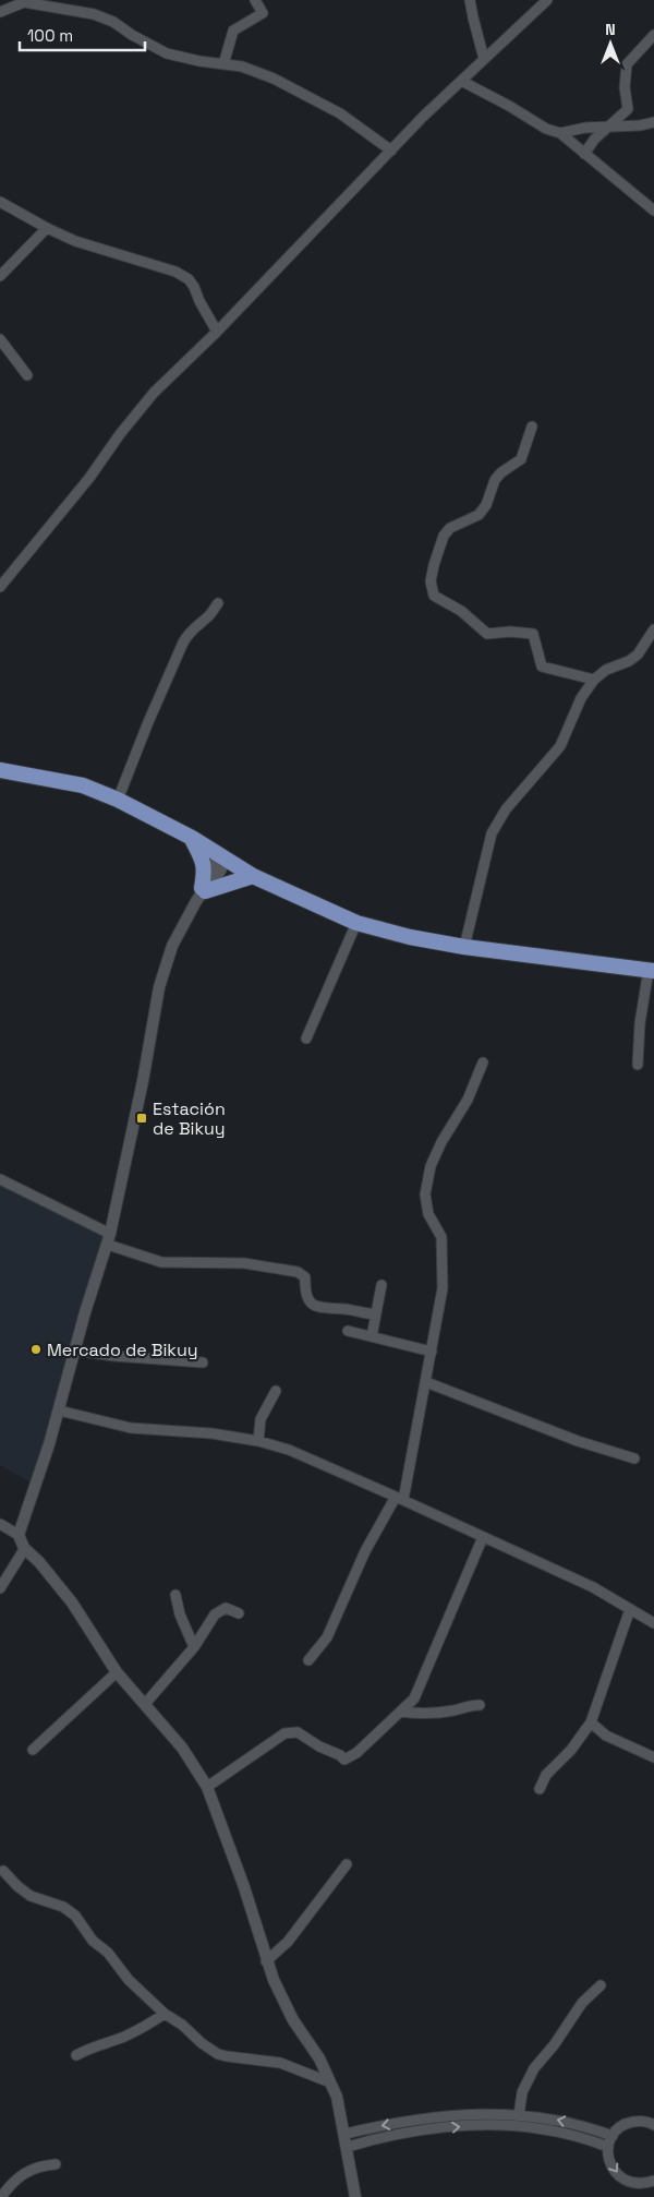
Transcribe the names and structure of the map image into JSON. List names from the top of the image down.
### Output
{
  "places": {
    "transit": ["Estación de Bikuy"],
    "other": ["Mercado de Bikuy"]
  },
  "scale_bar": "100 m",
  "north": "top"
}
